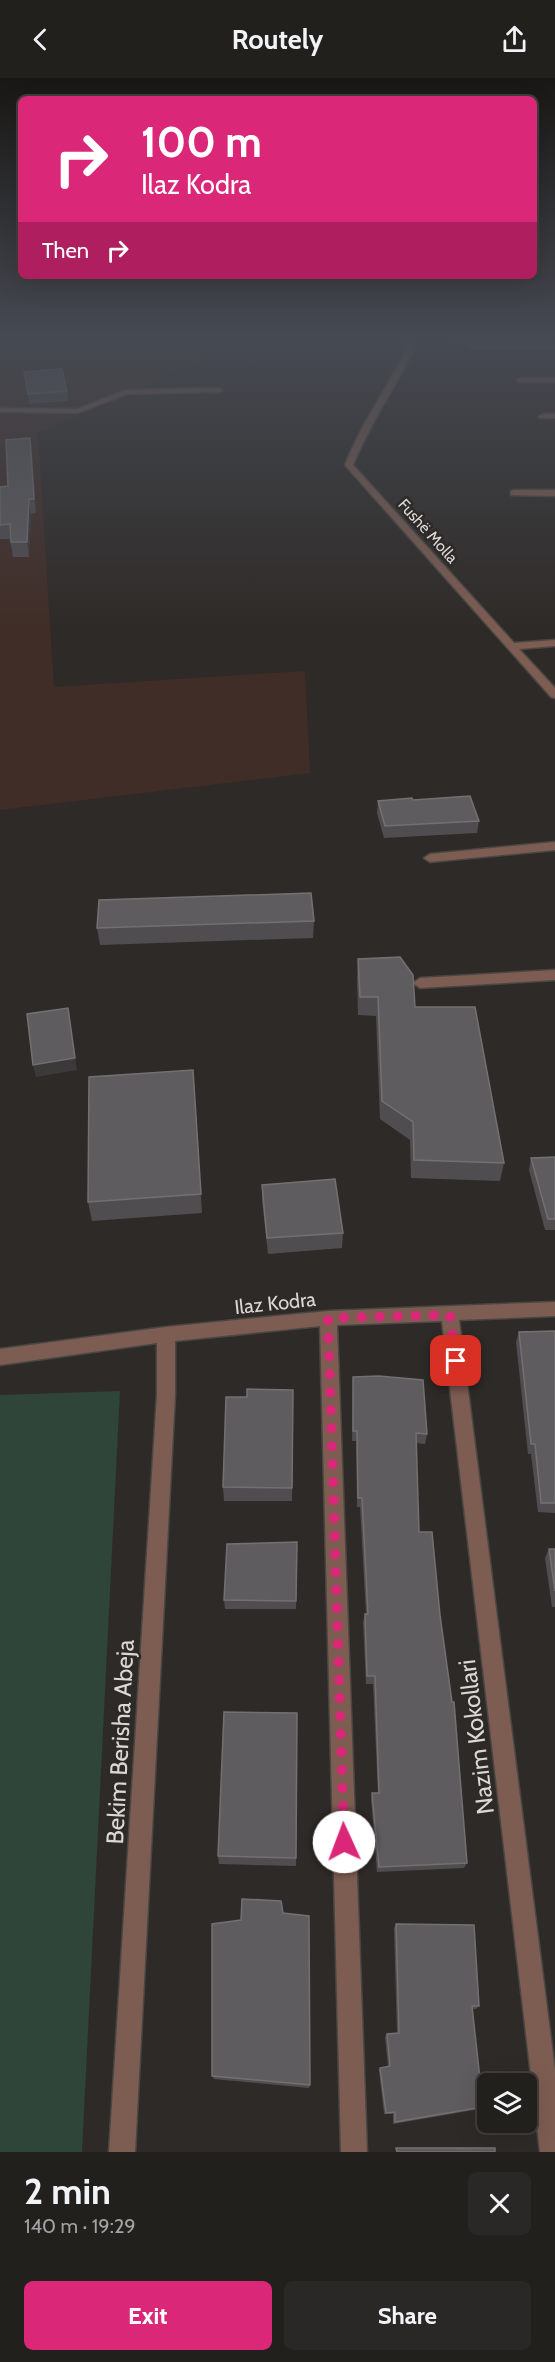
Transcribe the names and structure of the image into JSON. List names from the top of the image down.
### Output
{
  "streets": {
    "street": [
      "Fushë Molla",
      "Ilaz Kodra",
      "Nazim Kokollari",
      "Bekim Berisha Abeja"
    ]
  },
  "crossings": [
    ["Ilaz Kodra", "Nazim Kokollari"],
    ["Ilaz Kodra", "Bekim Berisha Abeja"]
  ],
  "page": {
    "header": "Routely",
    "turn": ["100 m", "Ilaz Kodra"],
    "then": "Then",
    "heading": ["2 min", "140 m · 19:29"],
    "buttons": ["Exit", "Share"]
  }
}
